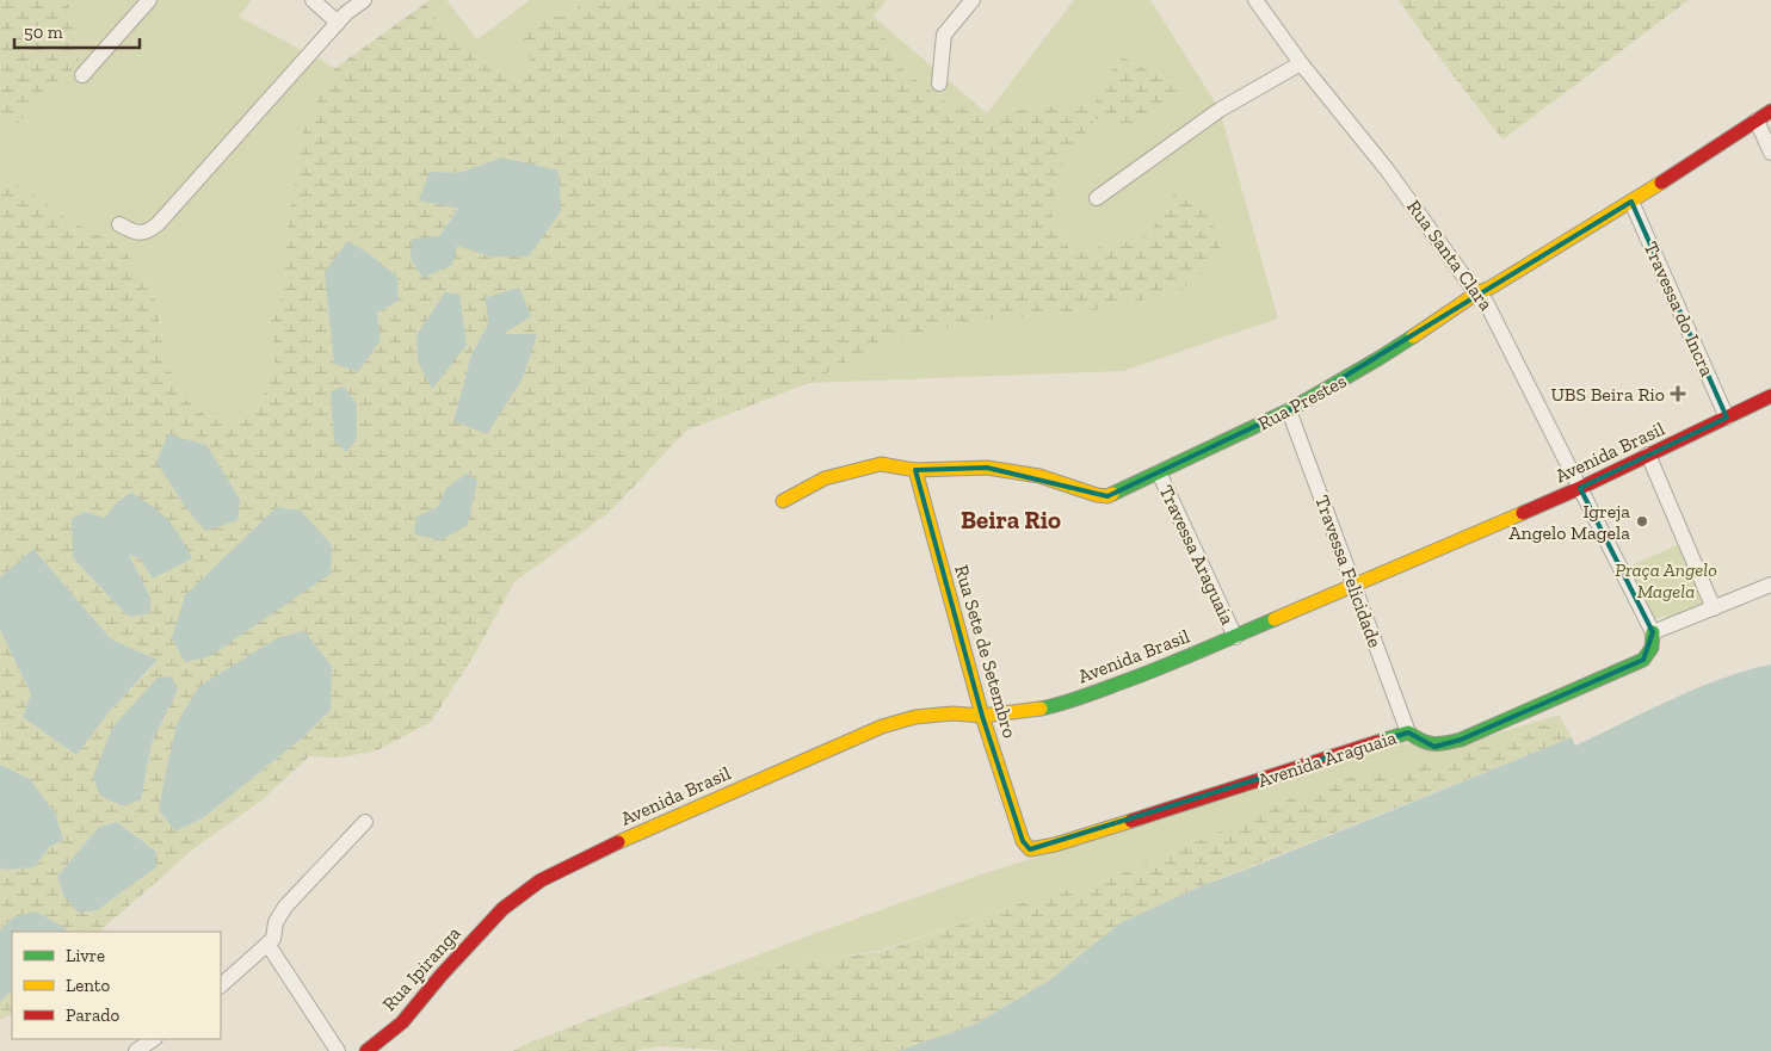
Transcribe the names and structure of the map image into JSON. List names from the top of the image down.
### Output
{
  "streets": {
    "street": [
      "Rua Santa Clara",
      "Travessa do Incra",
      "Rua Prestes",
      "Avenida Brasil",
      "Travessa Araguaia",
      "Travessa Felicidade",
      "Rua Sete de Setembro",
      "Avenida Araguaia",
      "Rua Ipiranga"
    ]
  },
  "crossings": [
    ["Rua Santa Clara", "Rua Prestes"],
    ["Rua Santa Clara", "Avenida Brasil"],
    ["Rua Santa Clara", "Avenida Araguaia"],
    ["Travessa do Incra", "Rua Prestes"],
    ["Travessa do Incra", "Avenida Brasil"],
    ["Rua Prestes", "Travessa Araguaia"],
    ["Rua Prestes", "Travessa Felicidade"],
    ["Rua Prestes", "Rua Sete de Setembro"],
    ["Avenida Brasil", "Travessa Araguaia"],
    ["Avenida Brasil", "Travessa Felicidade"],
    ["Avenida Brasil", "Rua Sete de Setembro"],
    ["Avenida Brasil", "Rua Ipiranga"],
    ["Travessa Felicidade", "Avenida Araguaia"],
    ["Rua Sete de Setembro", "Avenida Araguaia"]
  ],
  "districts": ["Beira Rio"],
  "parks": ["Praça Angelo Magela"],
  "places": {
    "health": ["UBS Beira Rio"],
    "other": ["Igreja Angelo Magela"]
  },
  "legend": ["Livre", "Lento", "Parado"],
  "scale_bar": "50 m"
}
